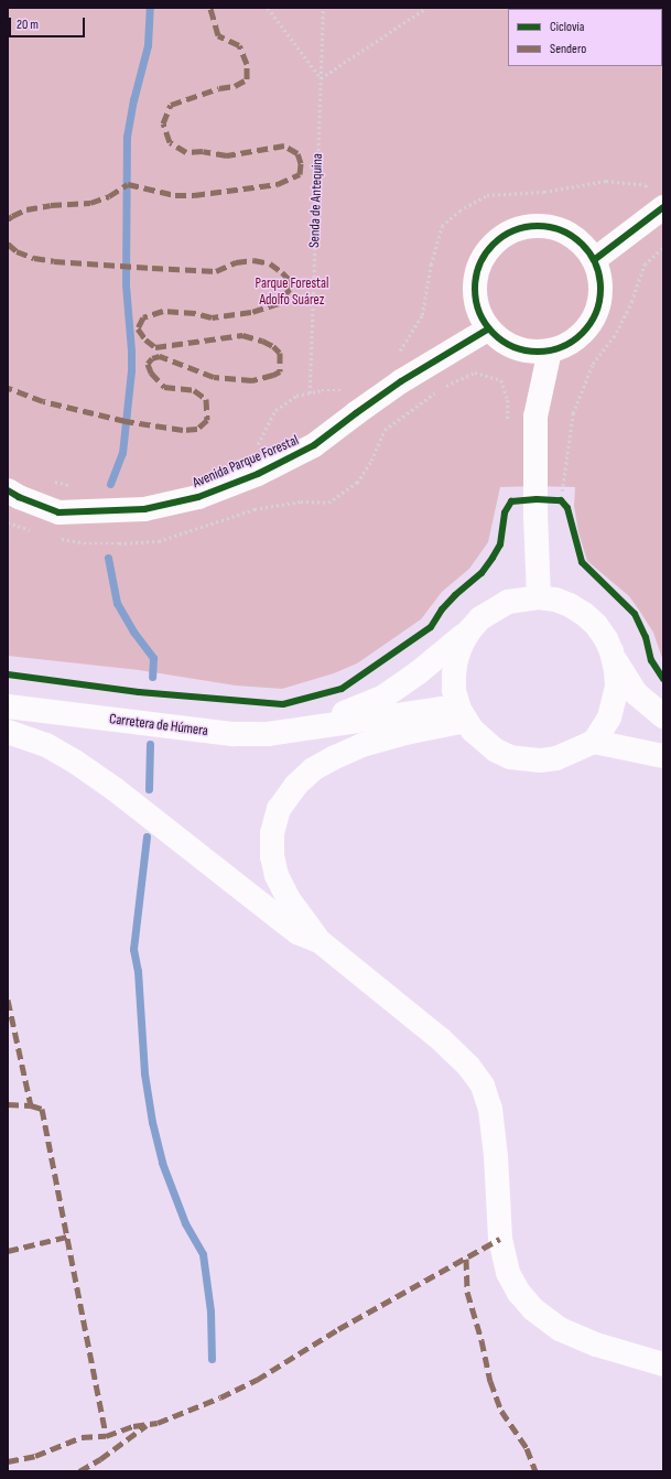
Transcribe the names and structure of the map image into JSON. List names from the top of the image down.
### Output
{
  "streets": {
    "main road": ["Avenida Parque Forestal", "Carretera de Húmera"],
    "path": ["Senda de Antequina"]
  },
  "parks": ["Parque Forestal Adolfo Suárez"],
  "legend": ["Ciclovía", "Sendero"],
  "scale_bar": "20 m"
}
